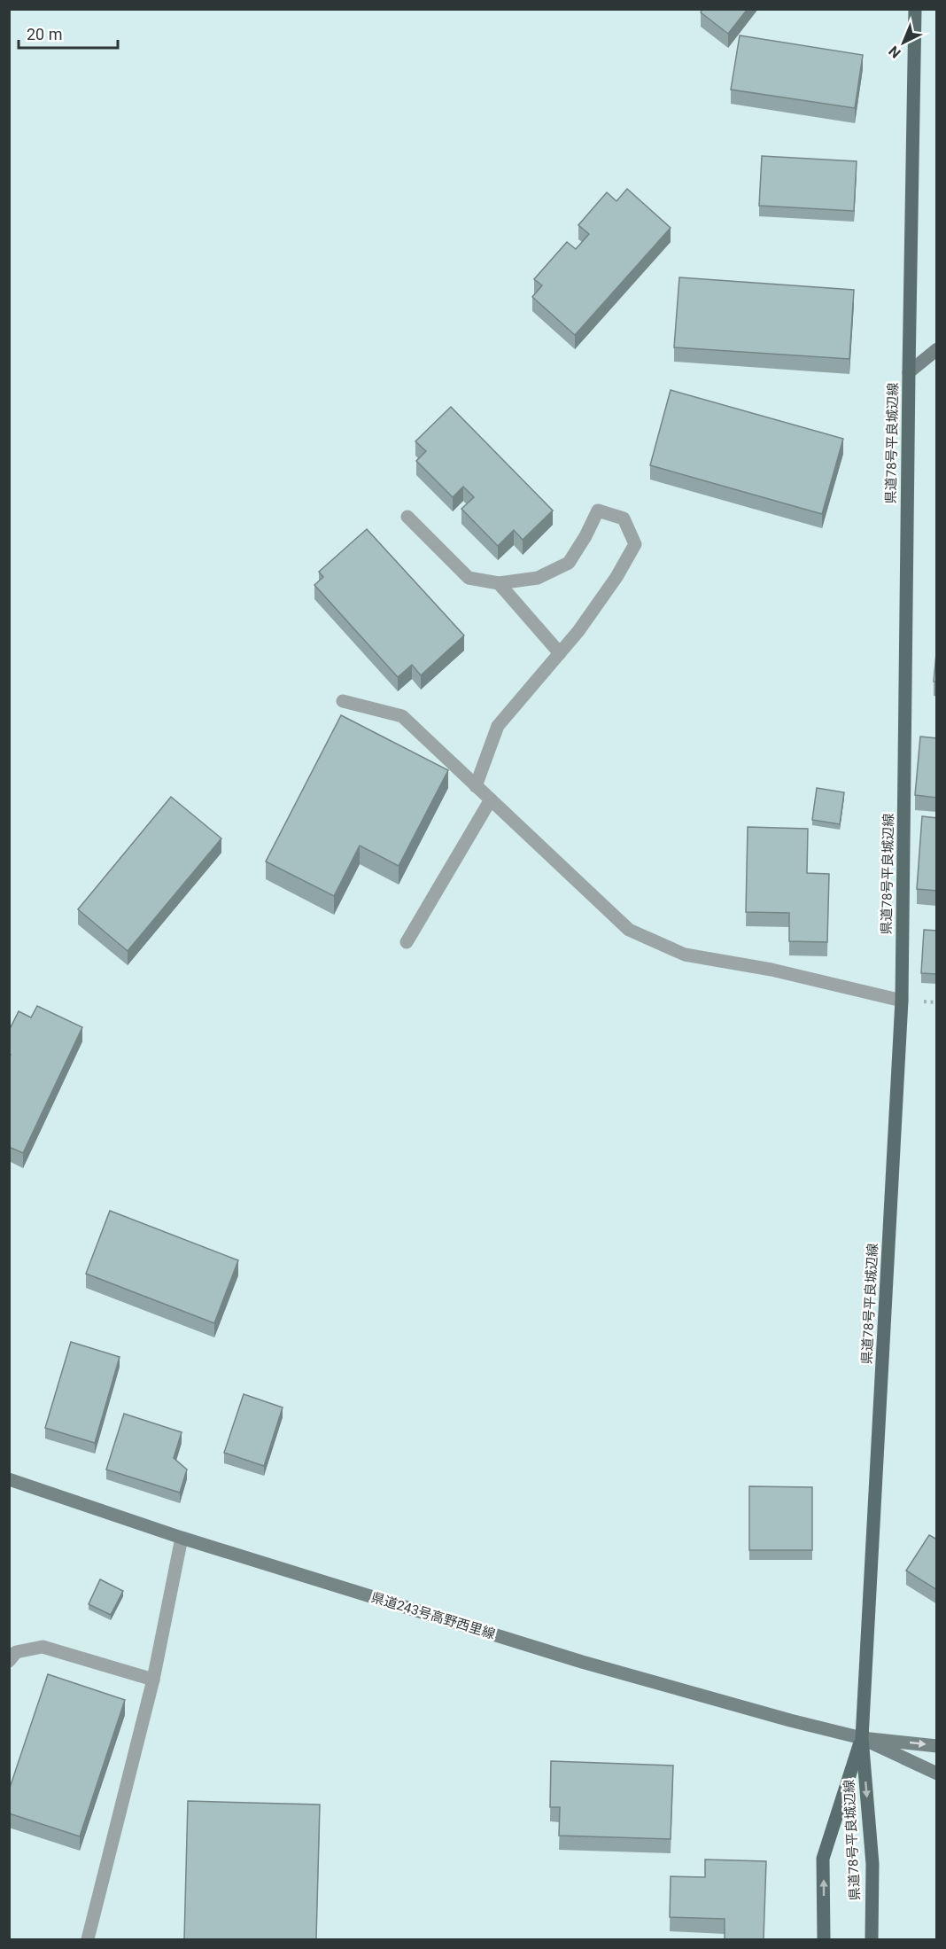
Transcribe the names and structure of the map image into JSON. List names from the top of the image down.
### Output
{
  "streets": {
    "main road": ["県道78号平良城辺線", "県道243号高野西里線"]
  },
  "crossings": [
    ["県道78号平良城辺線", "県道243号高野西里線"]
  ],
  "scale_bar": "20 m",
  "north": "bottom left"
}
